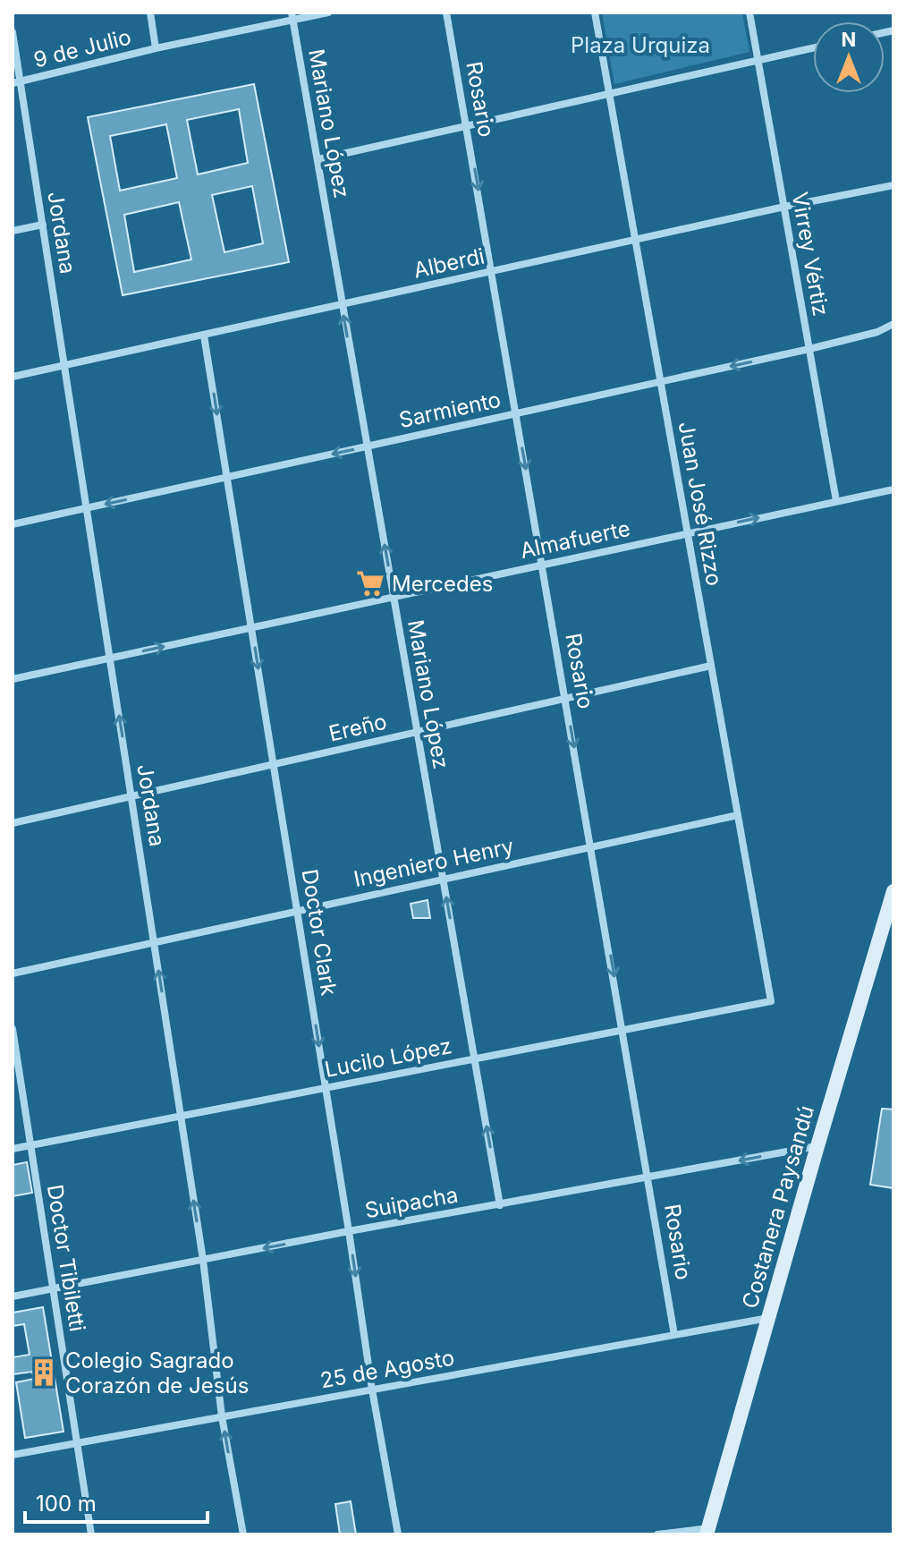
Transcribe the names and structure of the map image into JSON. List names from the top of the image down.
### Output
{
  "streets": {
    "main road": ["Costanera Paysandú"],
    "street": [
      "9 de Julio",
      "Rosario",
      "Mariano López",
      "Jordana",
      "Virrey Vértiz",
      "Alberdi",
      "Sarmiento",
      "Juan José Rizzo",
      "Almafuerte",
      "Ereño",
      "Ingeniero Henry",
      "Doctor Clark",
      "Lucilo López",
      "Suipacha",
      "Doctor Tibiletti",
      "25 de Agosto"
    ]
  },
  "crossings": [
    ["9 de Julio", "Mariano López"],
    ["9 de Julio", "Jordana"],
    ["Rosario", "Alberdi"],
    ["Rosario", "Sarmiento"],
    ["Rosario", "Almafuerte"],
    ["Rosario", "Ereño"],
    ["Rosario", "Ingeniero Henry"],
    ["Rosario", "Lucilo López"],
    ["Rosario", "Suipacha"],
    ["Rosario", "25 de Agosto"],
    ["Mariano López", "Alberdi"],
    ["Mariano López", "Sarmiento"],
    ["Mariano López", "Almafuerte"],
    ["Mariano López", "Ereño"],
    ["Mariano López", "Ingeniero Henry"],
    ["Mariano López", "Lucilo López"],
    ["Mariano López", "Suipacha"],
    ["Jordana", "Alberdi"],
    ["Jordana", "Sarmiento"],
    ["Jordana", "Almafuerte"],
    ["Jordana", "Ereño"],
    ["Jordana", "Ingeniero Henry"],
    ["Jordana", "Lucilo López"],
    ["Jordana", "Suipacha"],
    ["Jordana", "25 de Agosto"],
    ["Virrey Vértiz", "Alberdi"],
    ["Virrey Vértiz", "Sarmiento"],
    ["Virrey Vértiz", "Almafuerte"],
    ["Alberdi", "Juan José Rizzo"],
    ["Alberdi", "Doctor Clark"],
    ["Sarmiento", "Juan José Rizzo"],
    ["Sarmiento", "Doctor Clark"],
    ["Juan José Rizzo", "Almafuerte"],
    ["Juan José Rizzo", "Ereño"],
    ["Juan José Rizzo", "Ingeniero Henry"],
    ["Juan José Rizzo", "Lucilo López"],
    ["Almafuerte", "Doctor Clark"],
    ["Ereño", "Doctor Clark"],
    ["Ingeniero Henry", "Doctor Clark"],
    ["Doctor Clark", "Lucilo López"],
    ["Doctor Clark", "Suipacha"],
    ["Doctor Clark", "25 de Agosto"],
    ["Lucilo López", "Doctor Tibiletti"],
    ["Suipacha", "Costanera Paysandú"],
    ["Suipacha", "Doctor Tibiletti"],
    ["Costanera Paysandú", "25 de Agosto"],
    ["Doctor Tibiletti", "25 de Agosto"]
  ],
  "one_way": [
    "Rosario",
    "Mariano López",
    "Jordana",
    "Sarmiento",
    "Doctor Clark",
    "Suipacha"
  ],
  "parks": ["Plaza Urquiza"],
  "places": {
    "supermarket": ["Mercedes"],
    "building": ["Colegio Sagrado Corazón de Jesús"]
  },
  "scale_bar": "100 m",
  "north": "top"
}
